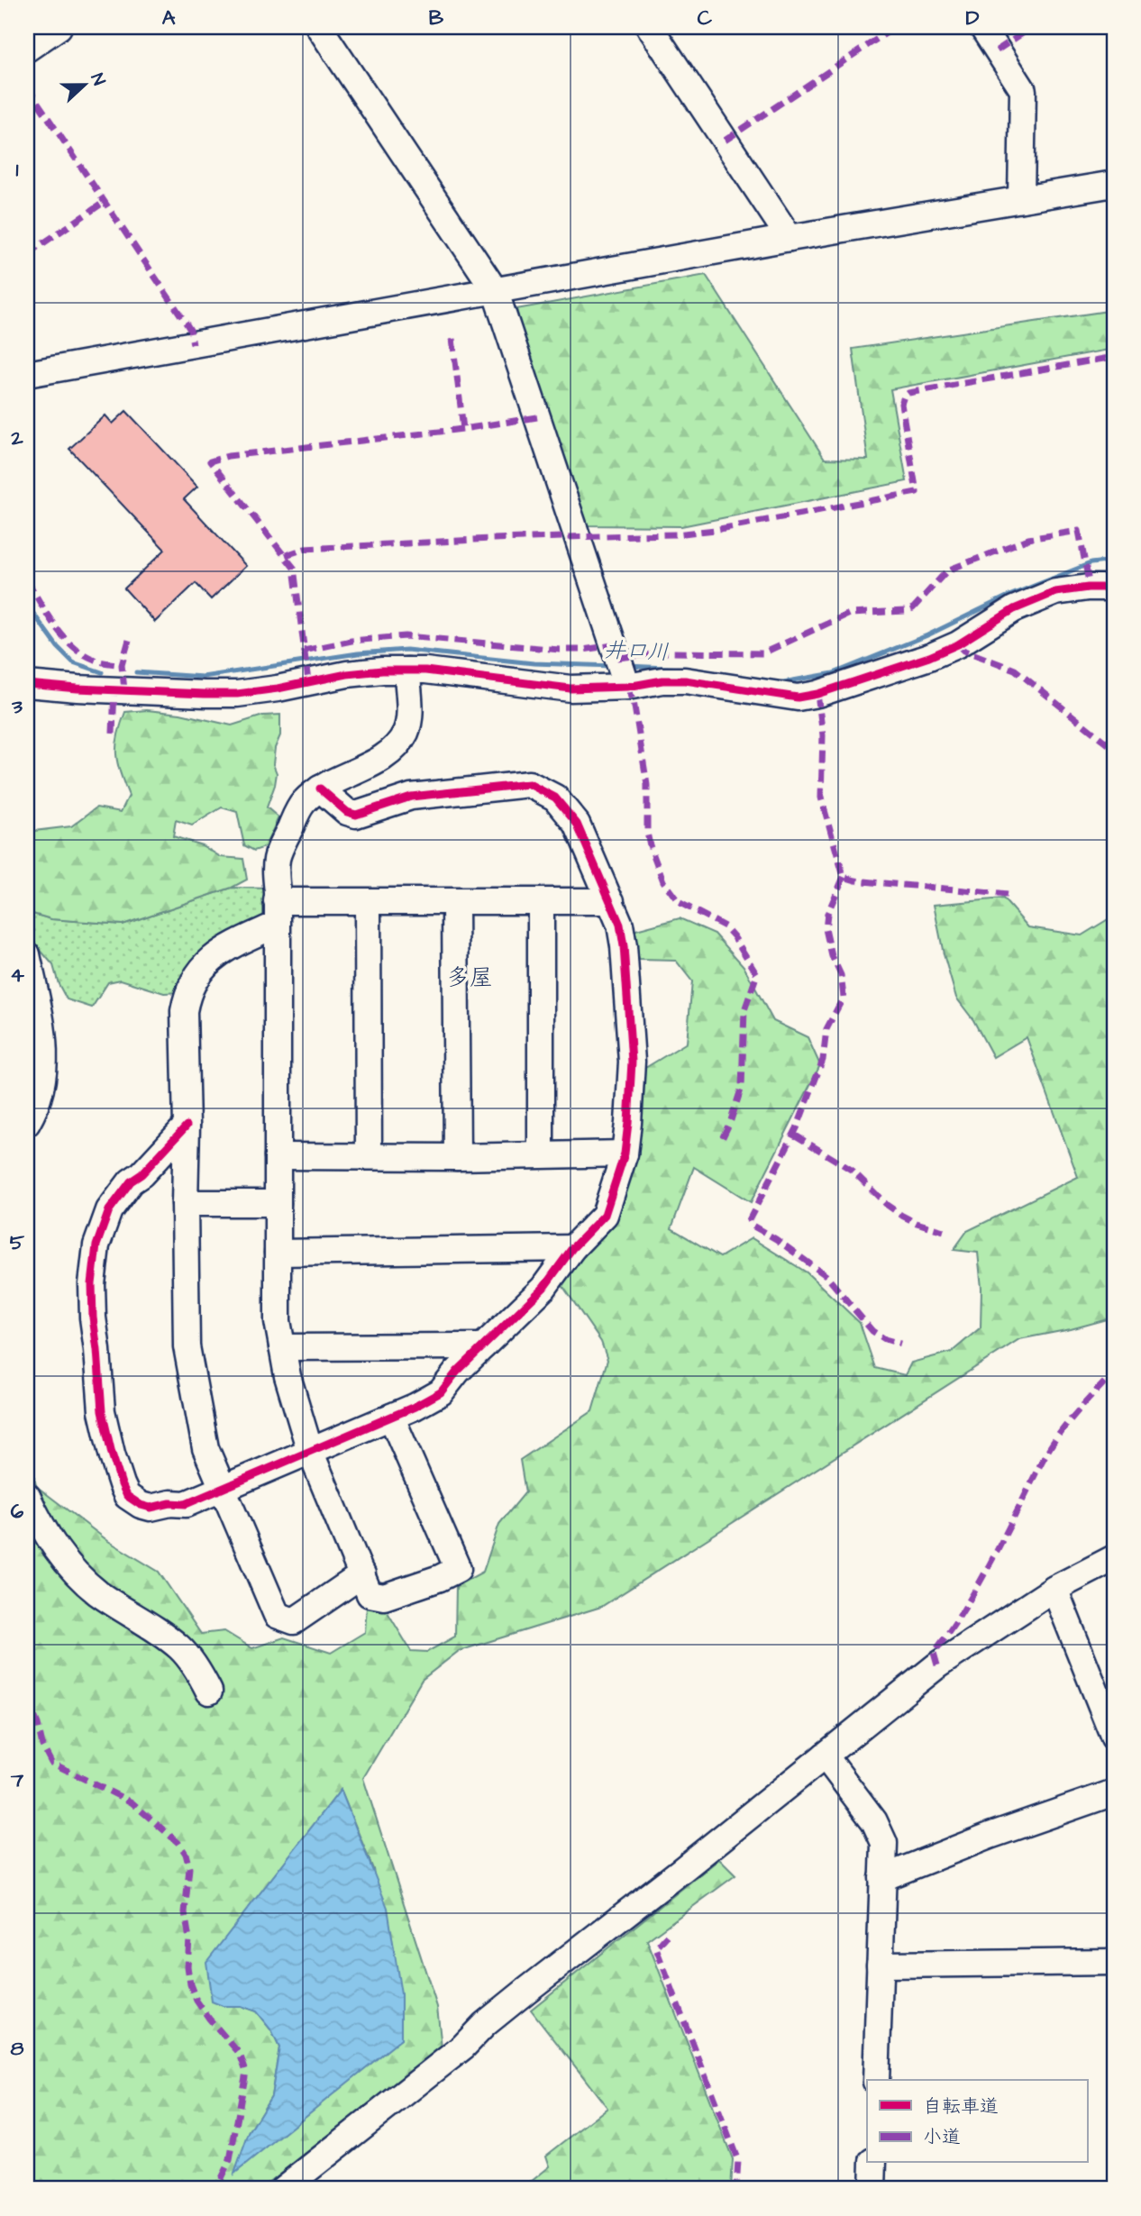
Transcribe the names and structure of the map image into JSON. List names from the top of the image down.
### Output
{
  "districts": ["多屋"],
  "water": ["井口川"],
  "legend": ["自転車道", "小道"],
  "north": "right",
  "grid": {
    "columns": [
      "A",
      "B",
      "C",
      "D"
    ],
    "rows": [
      "1",
      "2",
      "3",
      "4",
      "5",
      "6",
      "7",
      "8"
    ]
  }
}
